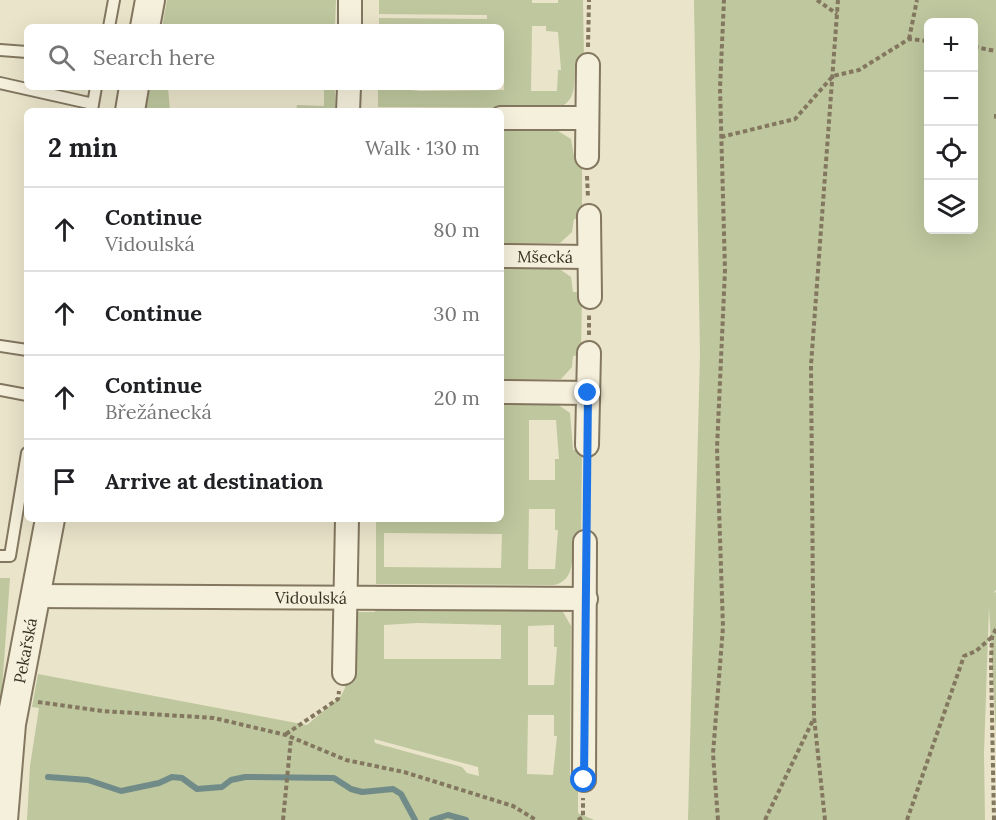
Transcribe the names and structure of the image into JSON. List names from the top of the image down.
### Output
{
  "streets": {
    "street": ["Mšecká", "Vidoulská", "Pekařská"]
  },
  "crossings": [
    ["Vidoulská", "Pekařská"]
  ],
  "page": {
    "map_buttons": ["+", "−"],
    "search": "Search here",
    "heading": ["2 min", "Walk · 130 m"],
    "list": [
      ["Continue", "Vidoulská", "80 m"],
      ["Continue", "30 m"],
      ["Continue", "Břežánecká", "20 m"],
      "Arrive at destination"
    ]
  }
}
